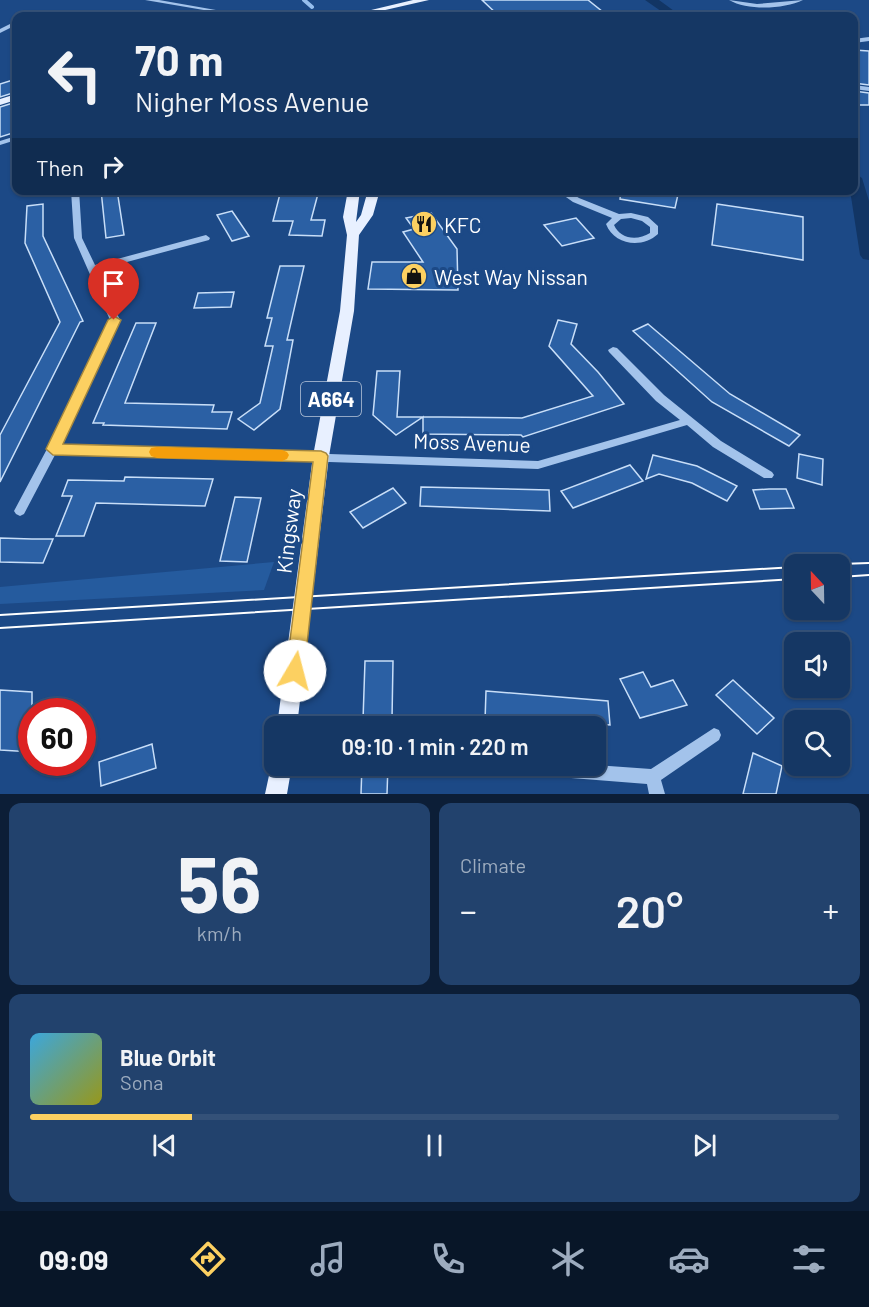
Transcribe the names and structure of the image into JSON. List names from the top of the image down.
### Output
{
  "streets": {
    "main road": ["A664", "Kingsway"],
    "street": ["Moss Avenue"]
  },
  "crossings": [
    ["Moss Avenue", "Kingsway"]
  ],
  "places": {
    "restaurant": ["KFC"],
    "shop": ["West Way Nissan"]
  },
  "north": "top",
  "page": {
    "turn": ["70 m", "Nigher Moss Avenue"],
    "then": "Then",
    "limit": "60",
    "trip": "09:10 · 1 min · 220 m",
    "tile": [
      ["56", "km/h"],
      "Climate"
    ],
    "heat": ["−", "20°", "+"],
    "song": ["Blue Orbit", "Sona"],
    "tabs": "09:09"
  }
}
